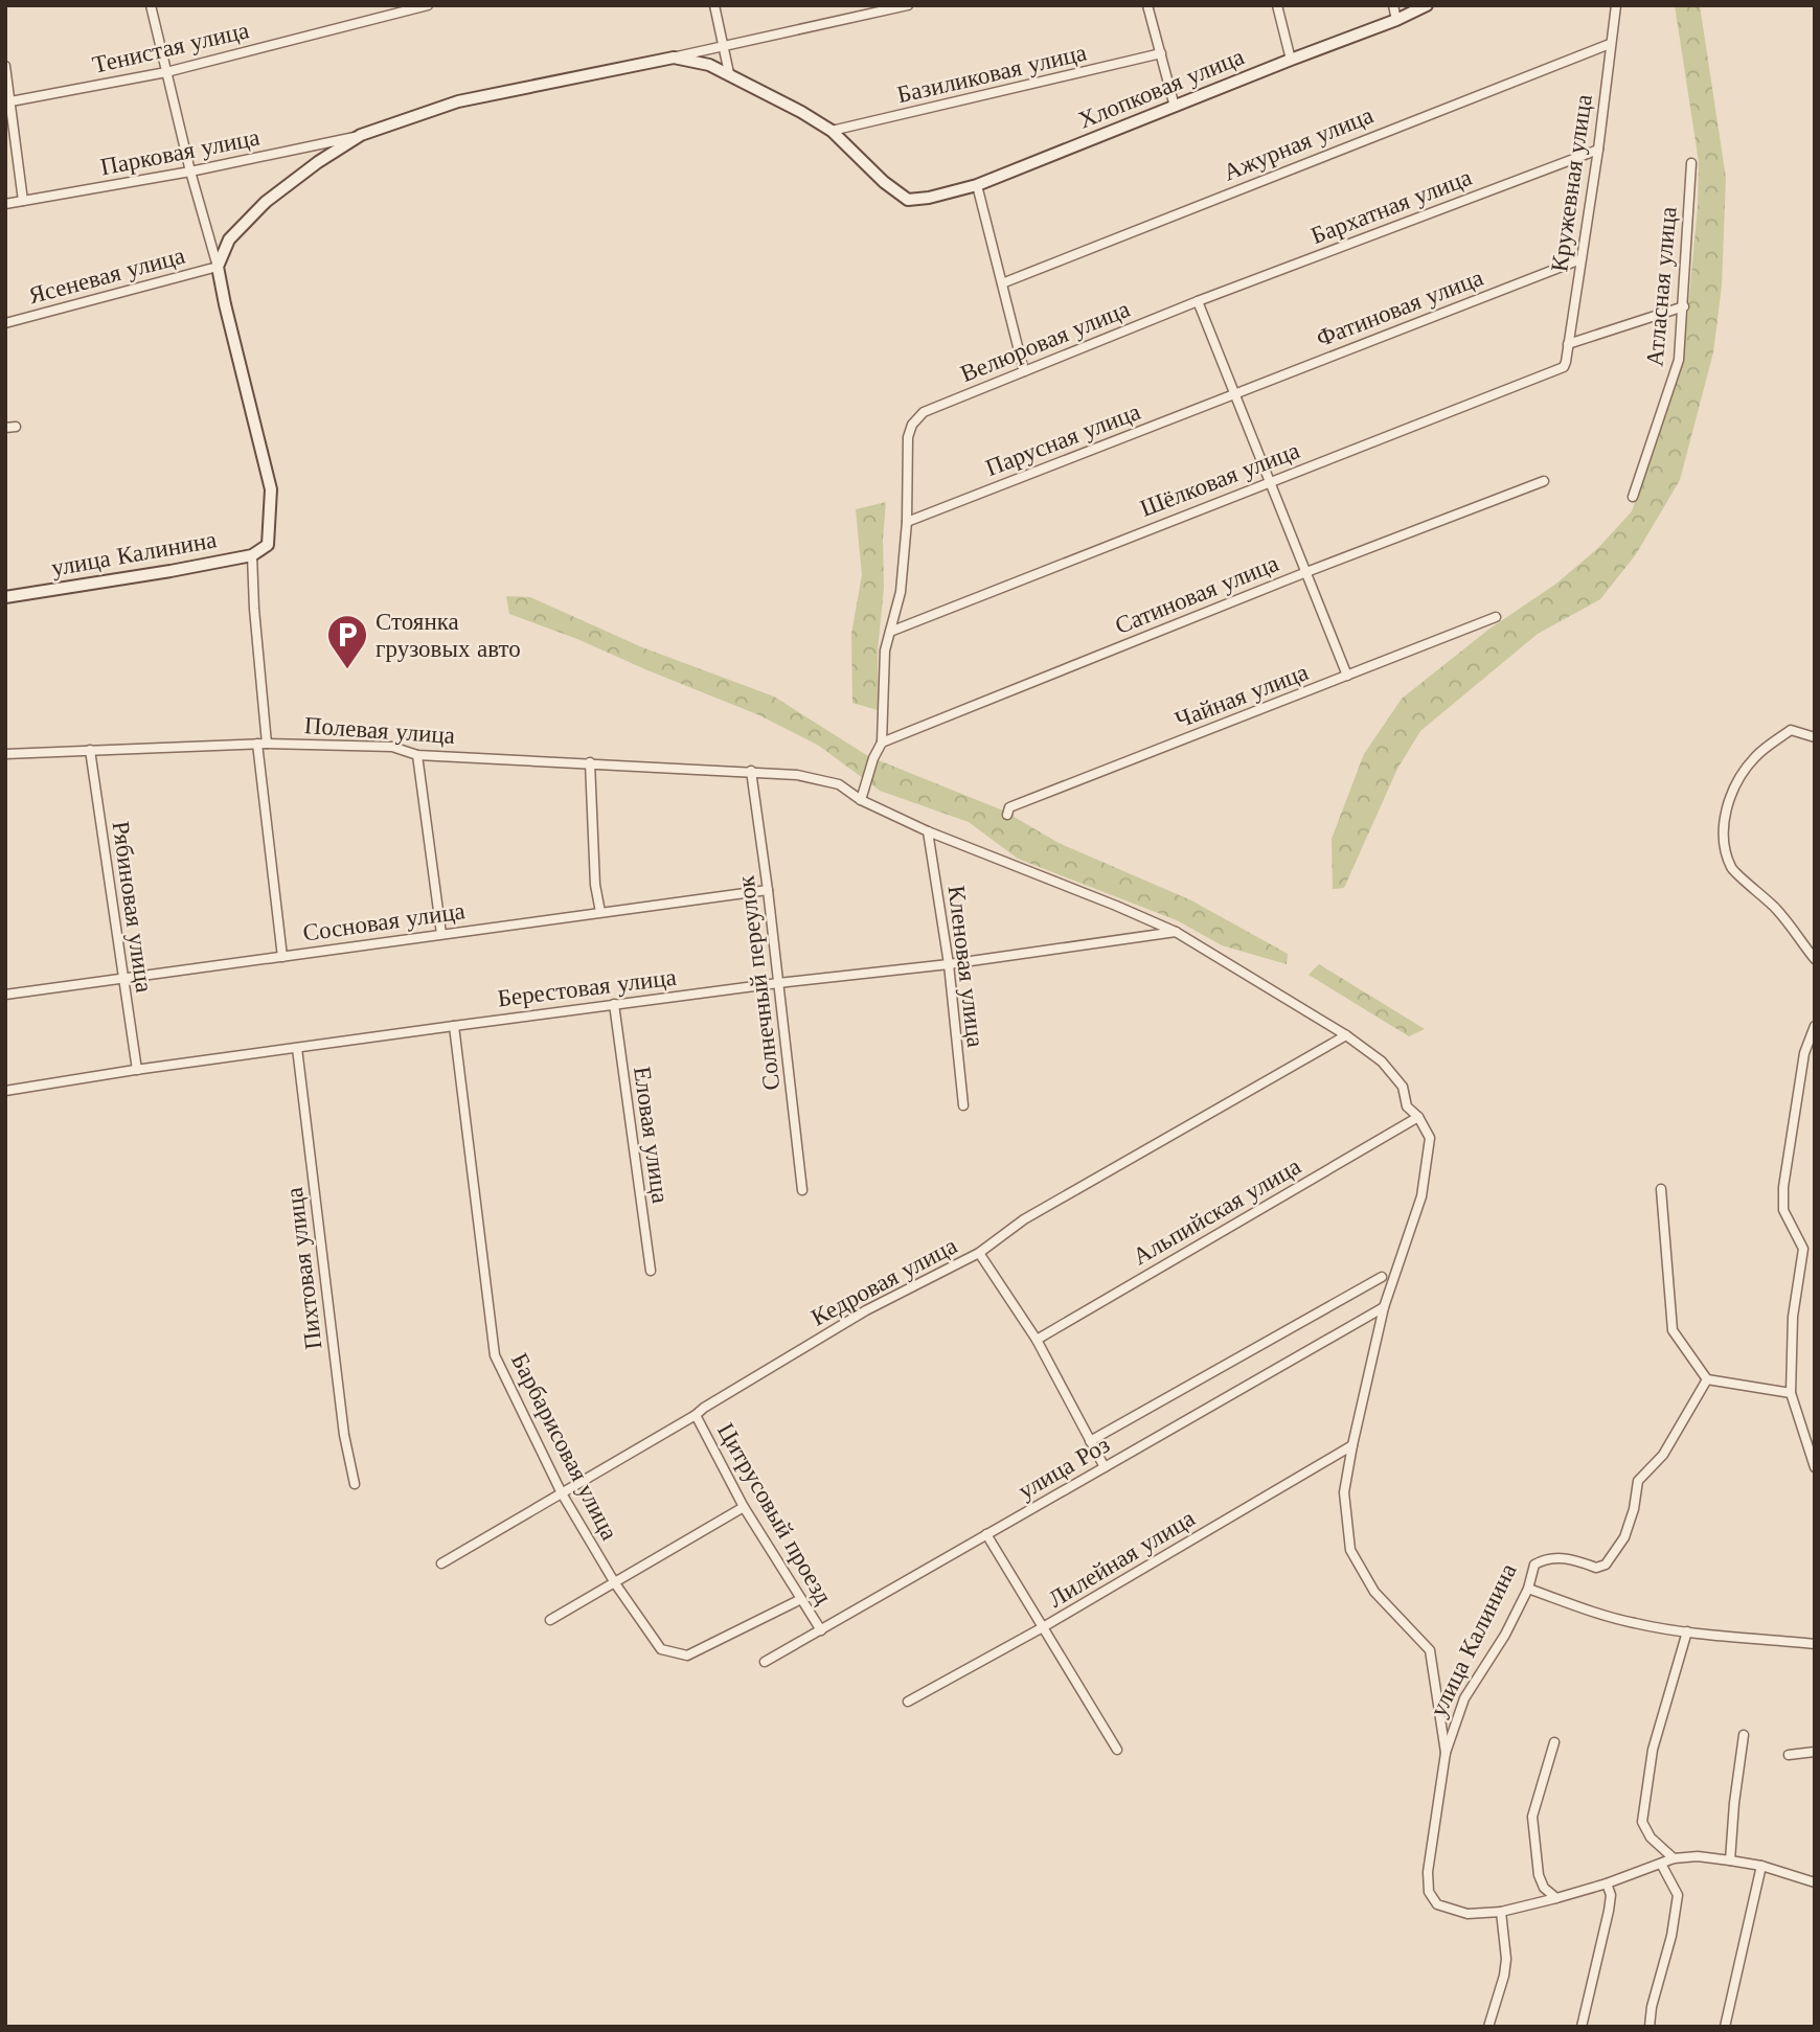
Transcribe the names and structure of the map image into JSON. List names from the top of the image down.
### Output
{
  "streets": {
    "street": [
      "Тенистая улица",
      "Базиликовая улица",
      "Хлопковая улица",
      "Ажурная улица",
      "Парковая улица",
      "Кружевная улица",
      "Бархатная улица",
      "Ясеневая улица",
      "Атласная улица",
      "Фатиновая улица",
      "Велюровая улица",
      "Парусная улица",
      "Шёлковая улица",
      "улица Калинина",
      "Сатиновая улица",
      "Чайная улица",
      "Полевая улица",
      "Рябиновая улица",
      "Сосновая улица",
      "Кленовая улица",
      "Солнечный переулок",
      "Берестовая улица",
      "Еловая улица",
      "Альпийская улица",
      "Пихтовая улица",
      "Кедровая улица",
      "Барбарисовая улица",
      "улица Роз",
      "Цитрусовый проезд",
      "Лилейная улица"
    ]
  },
  "crossings": [
    ["Базиликовая улица", "Хлопковая улица"],
    ["Ажурная улица", "Кружевная улица"],
    ["Кружевная улица", "Бархатная улица"],
    ["Кружевная улица", "Фатиновая улица"],
    ["Кружевная улица", "Шёлковая улица"],
    ["Бархатная улица", "Велюровая улица"],
    ["Ясеневая улица", "улица Калинина"],
    ["Фатиновая улица", "Парусная улица"],
    ["Велюровая улица", "Парусная улица"],
    ["улица Калинина", "Полевая улица"],
    ["Полевая улица", "Рябиновая улица"],
    ["Полевая улица", "Кленовая улица"],
    ["Полевая улица", "Солнечный переулок"],
    ["Полевая улица", "Берестовая улица"],
    ["Полевая улица", "Альпийская улица"],
    ["Полевая улица", "Кедровая улица"],
    ["Полевая улица", "улица Роз"],
    ["Полевая улица", "Лилейная улица"],
    ["Рябиновая улица", "Сосновая улица"],
    ["Рябиновая улица", "Берестовая улица"],
    ["Сосновая улица", "Солнечный переулок"],
    ["Кленовая улица", "Берестовая улица"],
    ["Солнечный переулок", "Берестовая улица"],
    ["Берестовая улица", "Еловая улица"],
    ["Берестовая улица", "Пихтовая улица"],
    ["Берестовая улица", "Барбарисовая улица"],
    ["Кедровая улица", "Барбарисовая улица"],
    ["Кедровая улица", "Цитрусовый проезд"],
    ["Барбарисовая улица", "Цитрусовый проезд"],
    ["улица Роз", "Цитрусовый проезд"]
  ],
  "places": {
    "parking": ["Стоянка грузовых авто"]
  }
}
